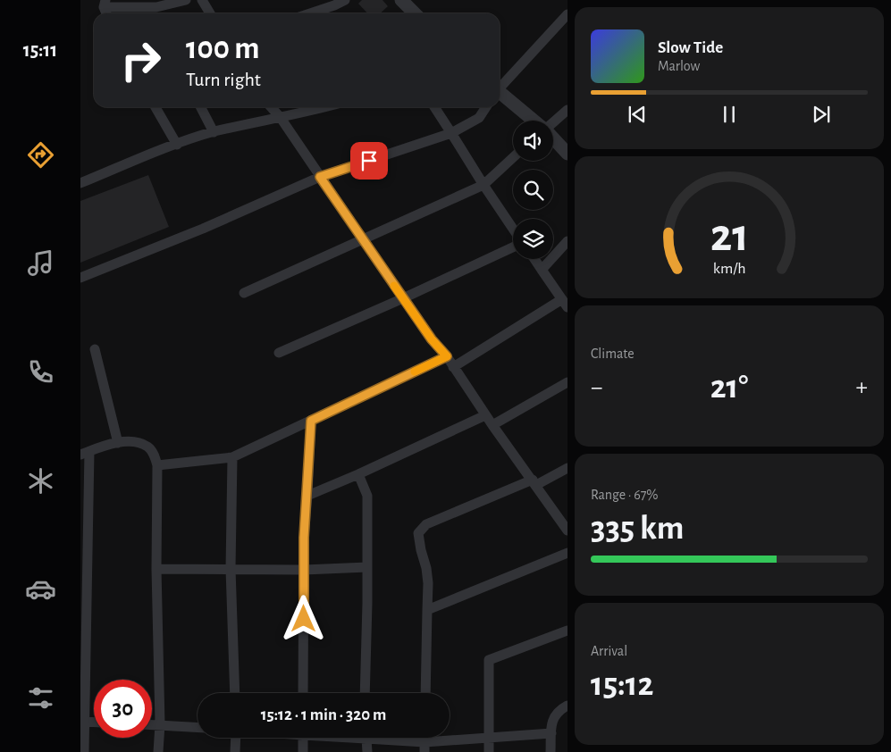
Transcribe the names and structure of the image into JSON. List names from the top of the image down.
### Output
{
  "page": {
    "tabs": "15:11",
    "turn": ["100 m", "Turn right"],
    "song": ["Slow Tide", "Marlow"],
    "tile": [
      "Climate",
      ["Range · 67%", "335 km"],
      ["Arrival", "15:12"]
    ],
    "heat": ["−", "21°", "+"],
    "limit": "30",
    "trip": "15:12 · 1 min · 320 m",
    "gauge": ["21", "km/h"]
  }
}
